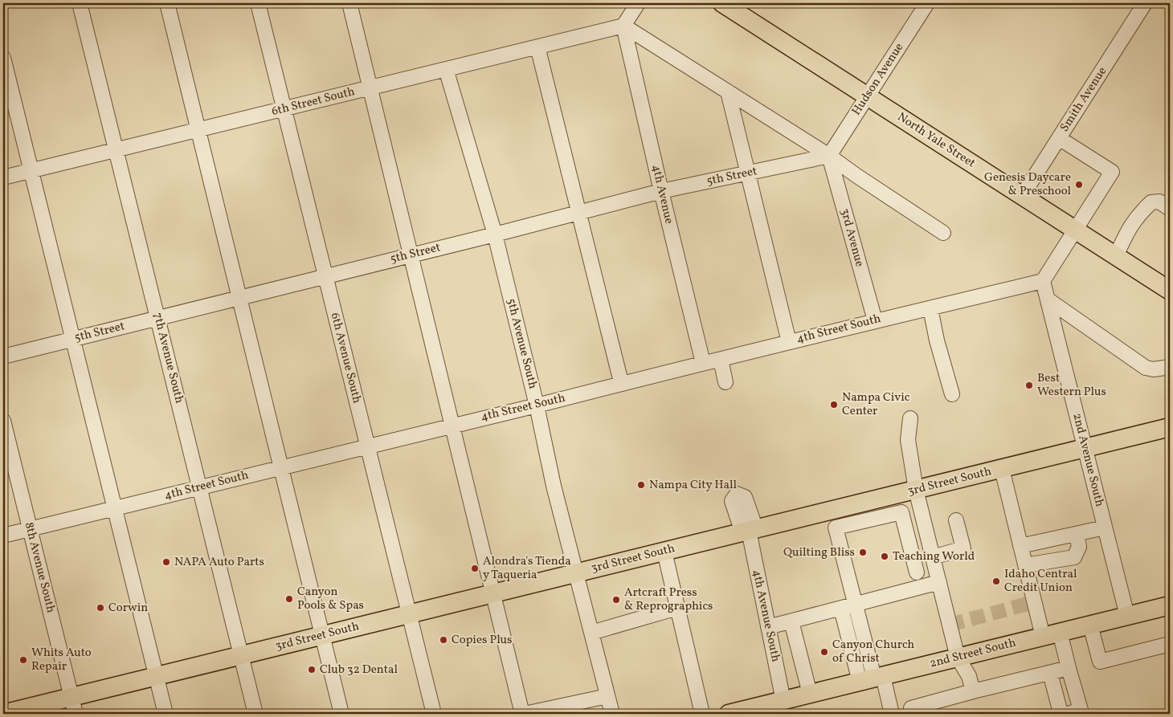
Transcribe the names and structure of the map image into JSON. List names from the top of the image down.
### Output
{
  "streets": {
    "main road": ["North Yale Street", "3rd Street South", "2nd Street South"],
    "street": [
      "Hudson Avenue",
      "Smith Avenue",
      "6th Street South",
      "5th Street",
      "4th Avenue",
      "3rd Avenue",
      "4th Street South",
      "5th Avenue South",
      "7th Avenue South",
      "6th Avenue South",
      "2nd Avenue South",
      "8th Avenue South",
      "4th Avenue South"
    ]
  },
  "crossings": [
    ["Hudson Avenue", "North Yale Street"],
    ["Hudson Avenue", "5th Street"],
    ["Hudson Avenue", "3rd Avenue"],
    ["Smith Avenue", "North Yale Street"],
    ["6th Street South", "4th Avenue"],
    ["6th Street South", "5th Avenue South"],
    ["6th Street South", "7th Avenue South"],
    ["6th Street South", "6th Avenue South"],
    ["5th Street", "4th Avenue"],
    ["5th Street", "3rd Avenue"],
    ["5th Street", "5th Avenue South"],
    ["5th Street", "7th Avenue South"],
    ["5th Street", "6th Avenue South"],
    ["4th Avenue", "4th Street South"],
    ["3rd Avenue", "4th Street South"],
    ["4th Street South", "5th Avenue South"],
    ["4th Street South", "7th Avenue South"],
    ["4th Street South", "6th Avenue South"],
    ["4th Street South", "2nd Avenue South"],
    ["4th Street South", "8th Avenue South"],
    ["5th Avenue South", "3rd Street South"],
    ["7th Avenue South", "3rd Street South"],
    ["6th Avenue South", "3rd Street South"],
    ["2nd Avenue South", "3rd Street South"],
    ["2nd Avenue South", "2nd Street South"],
    ["3rd Street South", "8th Avenue South"],
    ["3rd Street South", "4th Avenue South"],
    ["4th Avenue South", "2nd Street South"]
  ],
  "places": [
    "Genesis Daycare & Preschool",
    "Best Western Plus",
    "Nampa Civic Center",
    "Nampa City Hall",
    "Quilting Bliss",
    "Teaching World",
    "NAPA Auto Parts",
    "Alondra's Tienda y Taqueria",
    "Idaho Central Credit Union",
    "Canyon Pools & Spas",
    "Artcraft Press & Reprographics",
    "Corwin",
    "Copies Plus",
    "Canyon Church of Christ",
    "Whits Auto Repair",
    "Club 32 Dental"
  ]
}
